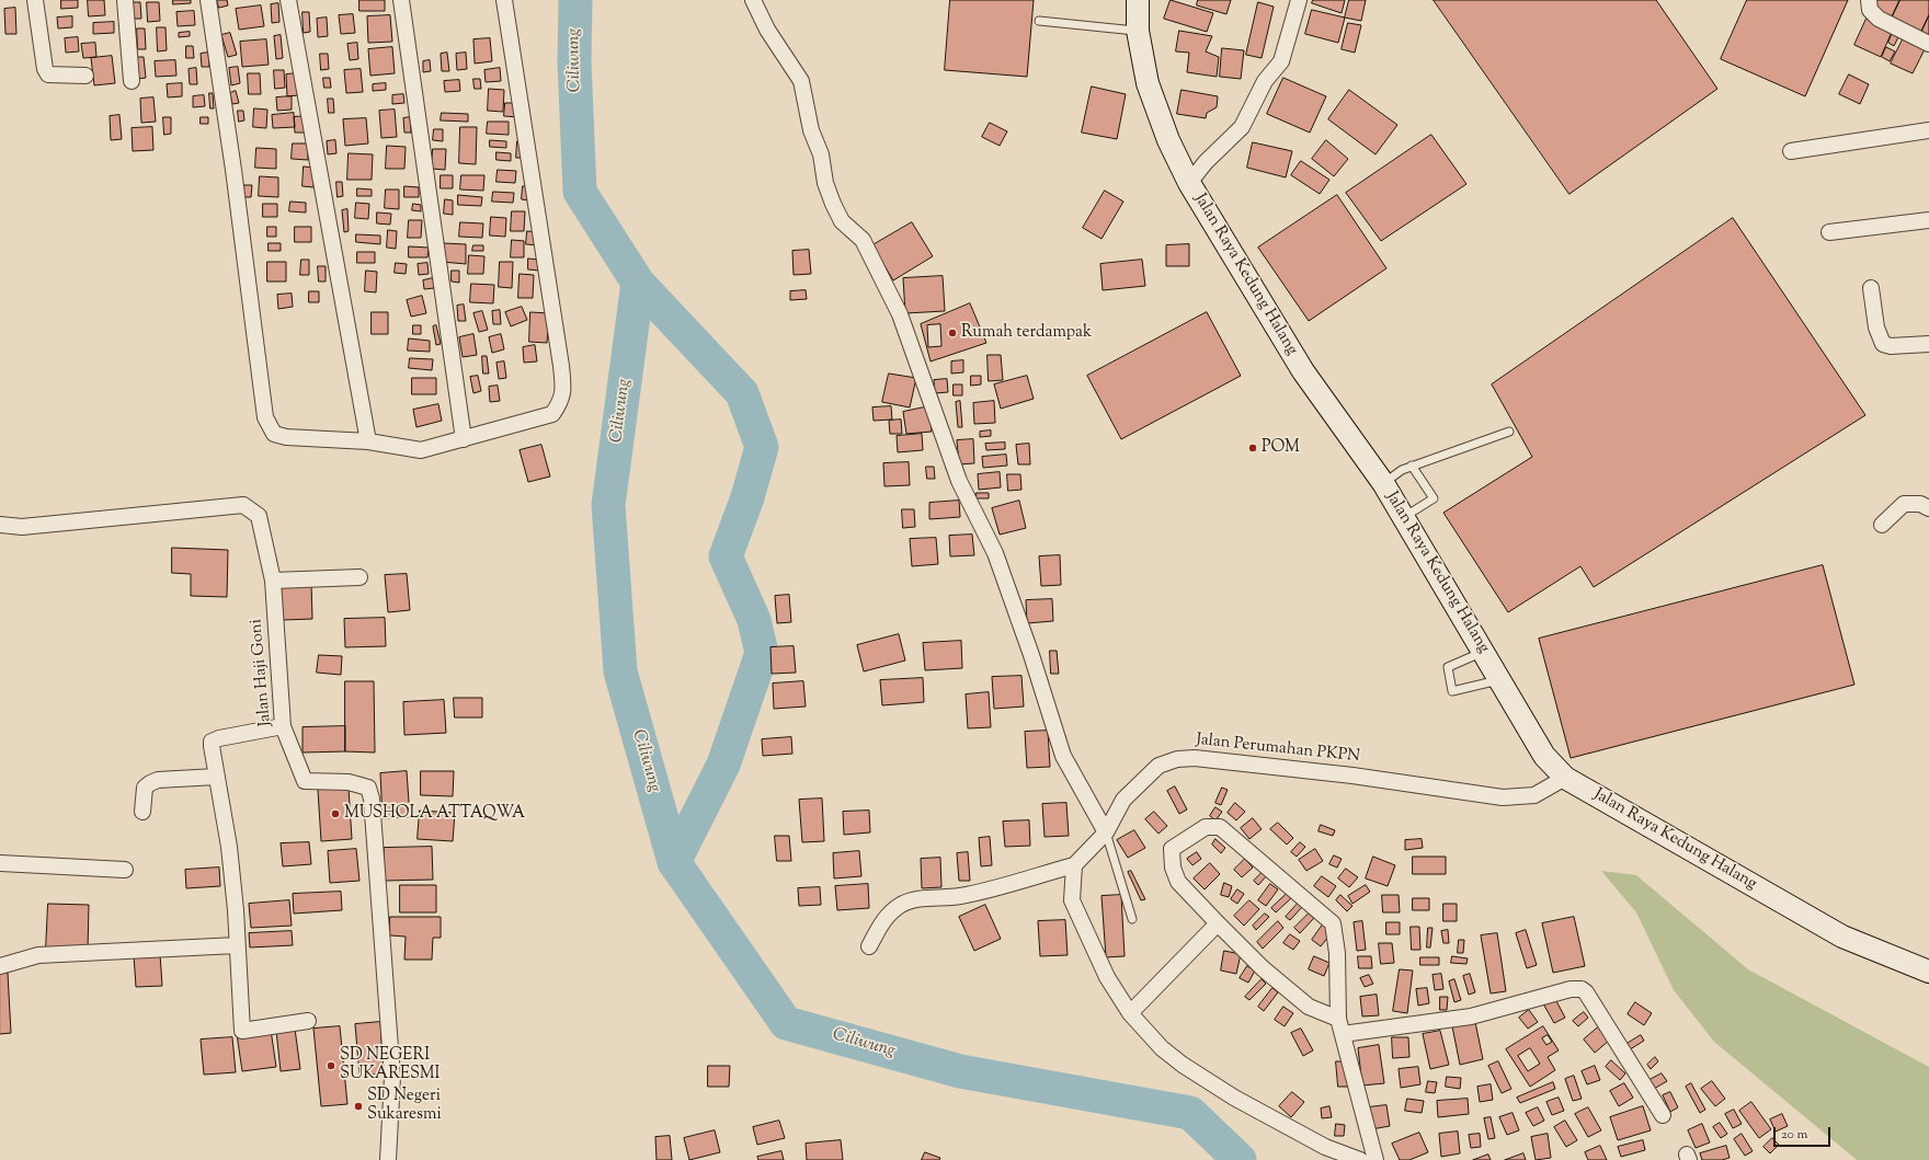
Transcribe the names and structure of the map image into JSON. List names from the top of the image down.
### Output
{
  "streets": {
    "main road": ["Jalan Raya Kedung Halang"],
    "street": ["Jalan Haji Goni", "Jalan Perumahan PKPN"]
  },
  "crossings": [
    ["Jalan Raya Kedung Halang", "Jalan Perumahan PKPN"]
  ],
  "water": ["Ciliwung"],
  "places": [
    "Rumah terdampak",
    "POM",
    "MUSHOLA ATTAQWA",
    "SD NEGERI SUKARESMI",
    "SD Negeri Sukaresmi"
  ],
  "scale_bar": "20 m"
}
